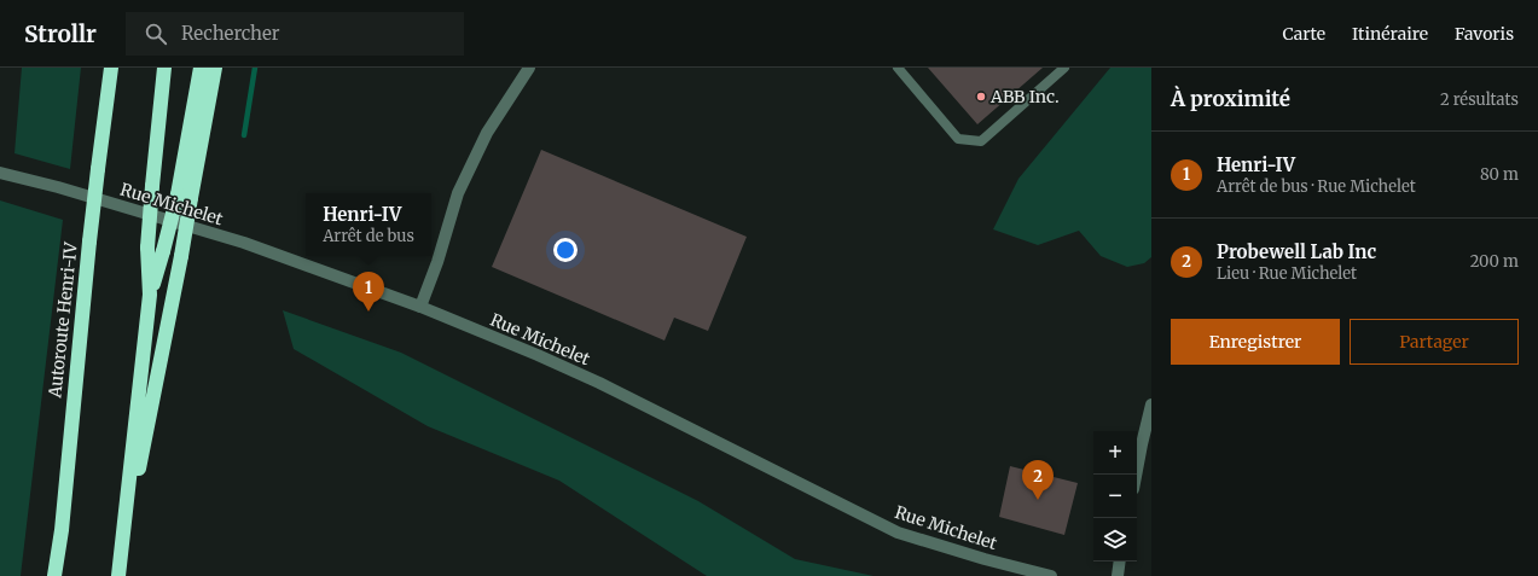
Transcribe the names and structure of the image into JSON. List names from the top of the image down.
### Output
{
  "streets": {
    "highway": ["Autoroute Henri-IV"],
    "street": ["Rue Michelet"]
  },
  "places": ["ABB Inc."],
  "page": {
    "header": "Strollr",
    "search": "Rechercher",
    "nav": ["Carte", "Itinéraire", "Favoris"],
    "heading": ["À proximité", "2 résultats"],
    "list": [
      {
        "mark": "1",
        "name": "Henri-IV",
        "note": "Arrêt de bus · Rue Michelet",
        "value": "80 m"
      },
      {
        "mark": "2",
        "name": "Probewell Lab Inc",
        "note": "Lieu · Rue Michelet",
        "value": "200 m"
      }
    ],
    "popup": ["Henri-IV", "Arrêt de bus"],
    "pins": ["1", "2"],
    "buttons": ["Enregistrer", "Partager"],
    "map_buttons": ["+", "−"]
  }
}
